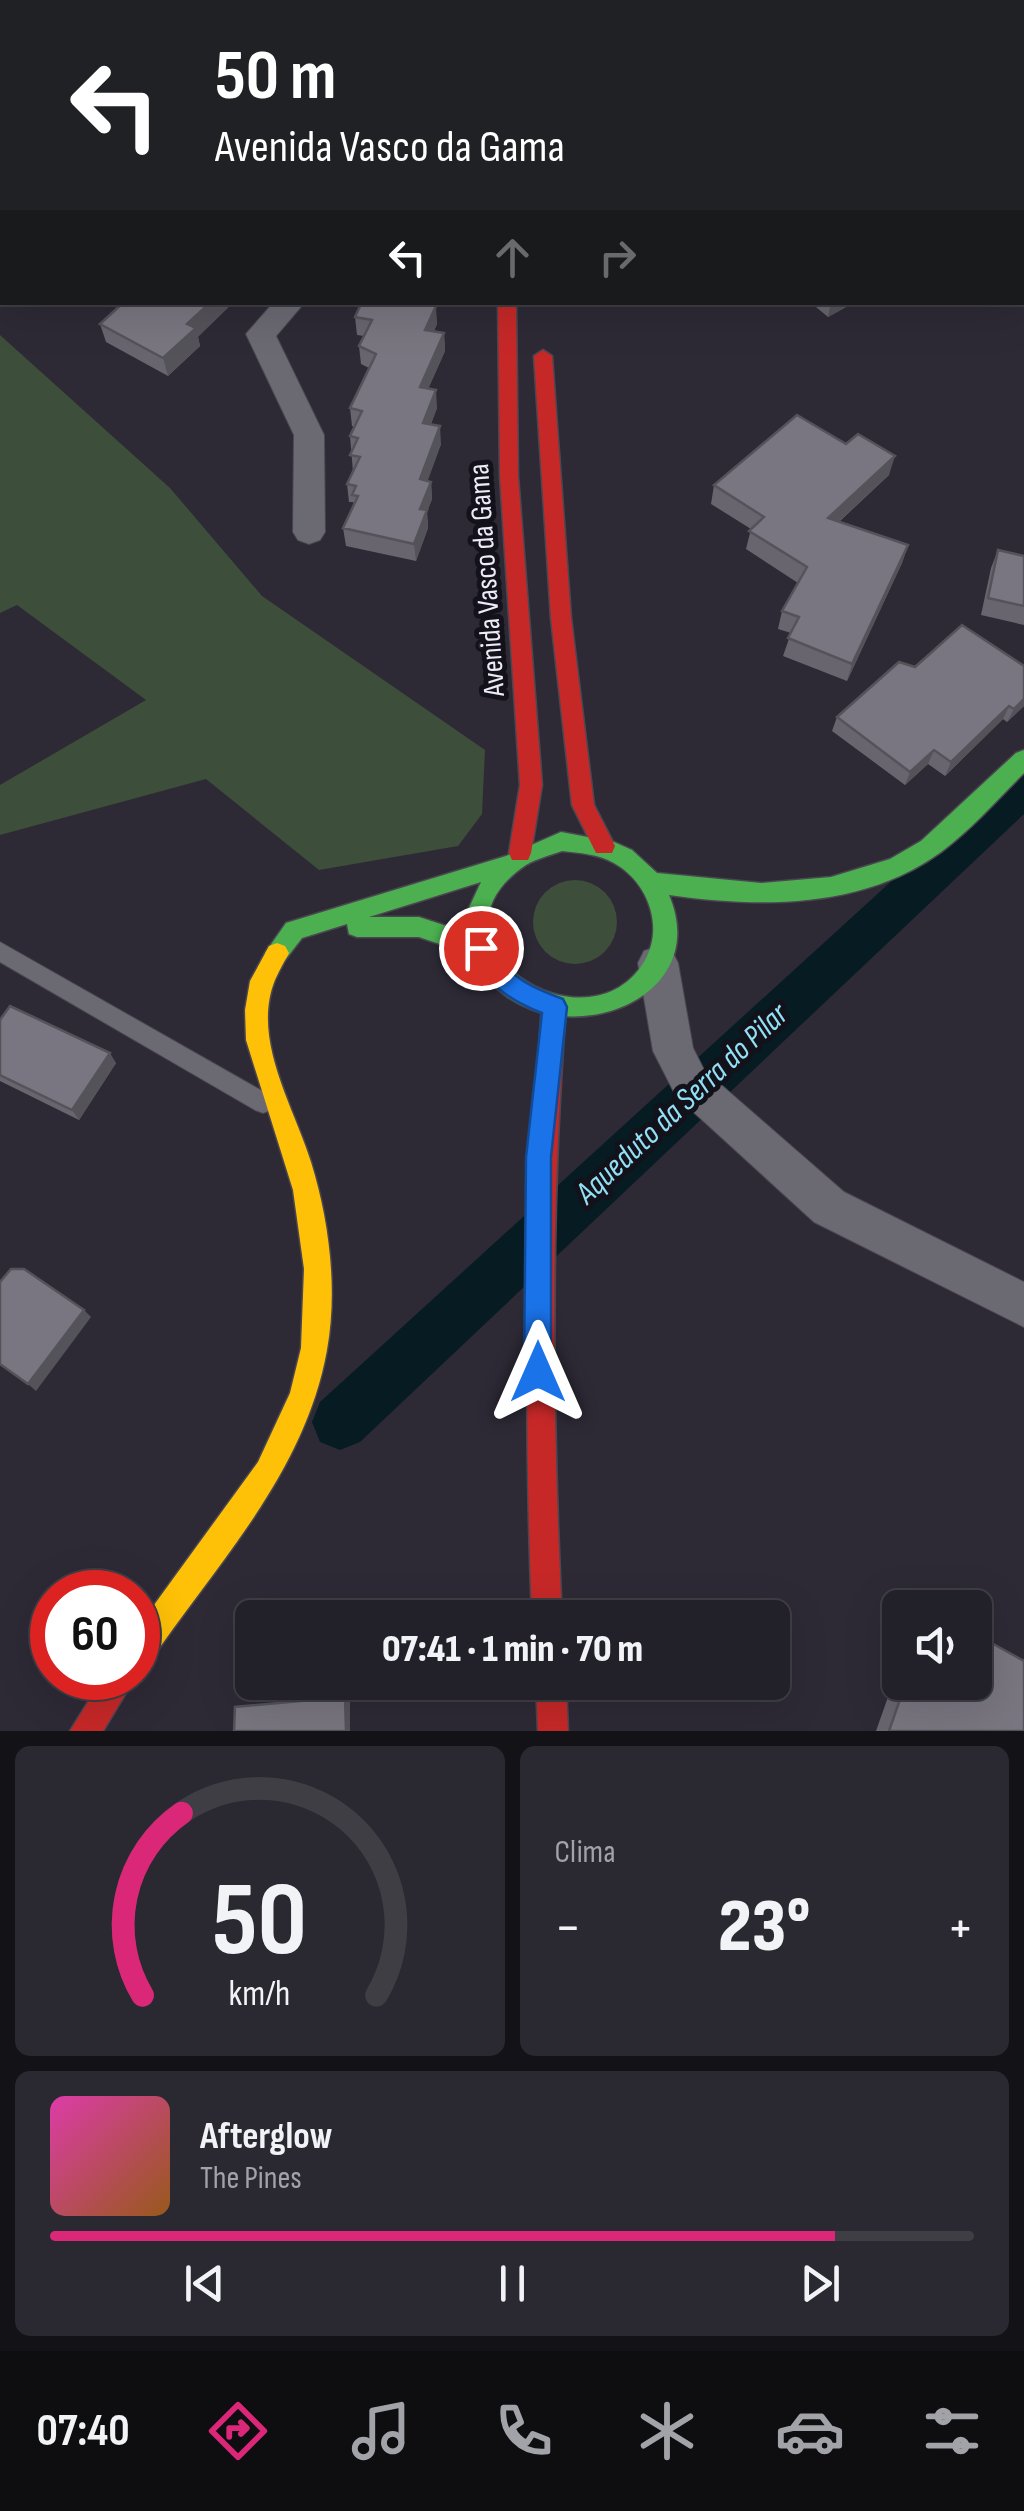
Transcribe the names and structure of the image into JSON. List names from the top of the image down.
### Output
{
  "streets": {
    "main road": ["Avenida Vasco da Gama"]
  },
  "water": ["Aqueduto da Serra do Pilar"],
  "page": {
    "turn": ["50 m", "Avenida Vasco da Gama"],
    "limit": "60",
    "trip": "07:41 · 1 min · 70 m",
    "tile": "Clima",
    "heat": ["−", "23°", "+"],
    "song": ["Afterglow", "The Pines"],
    "tabs": "07:40",
    "gauge": ["50", "km/h"]
  }
}
